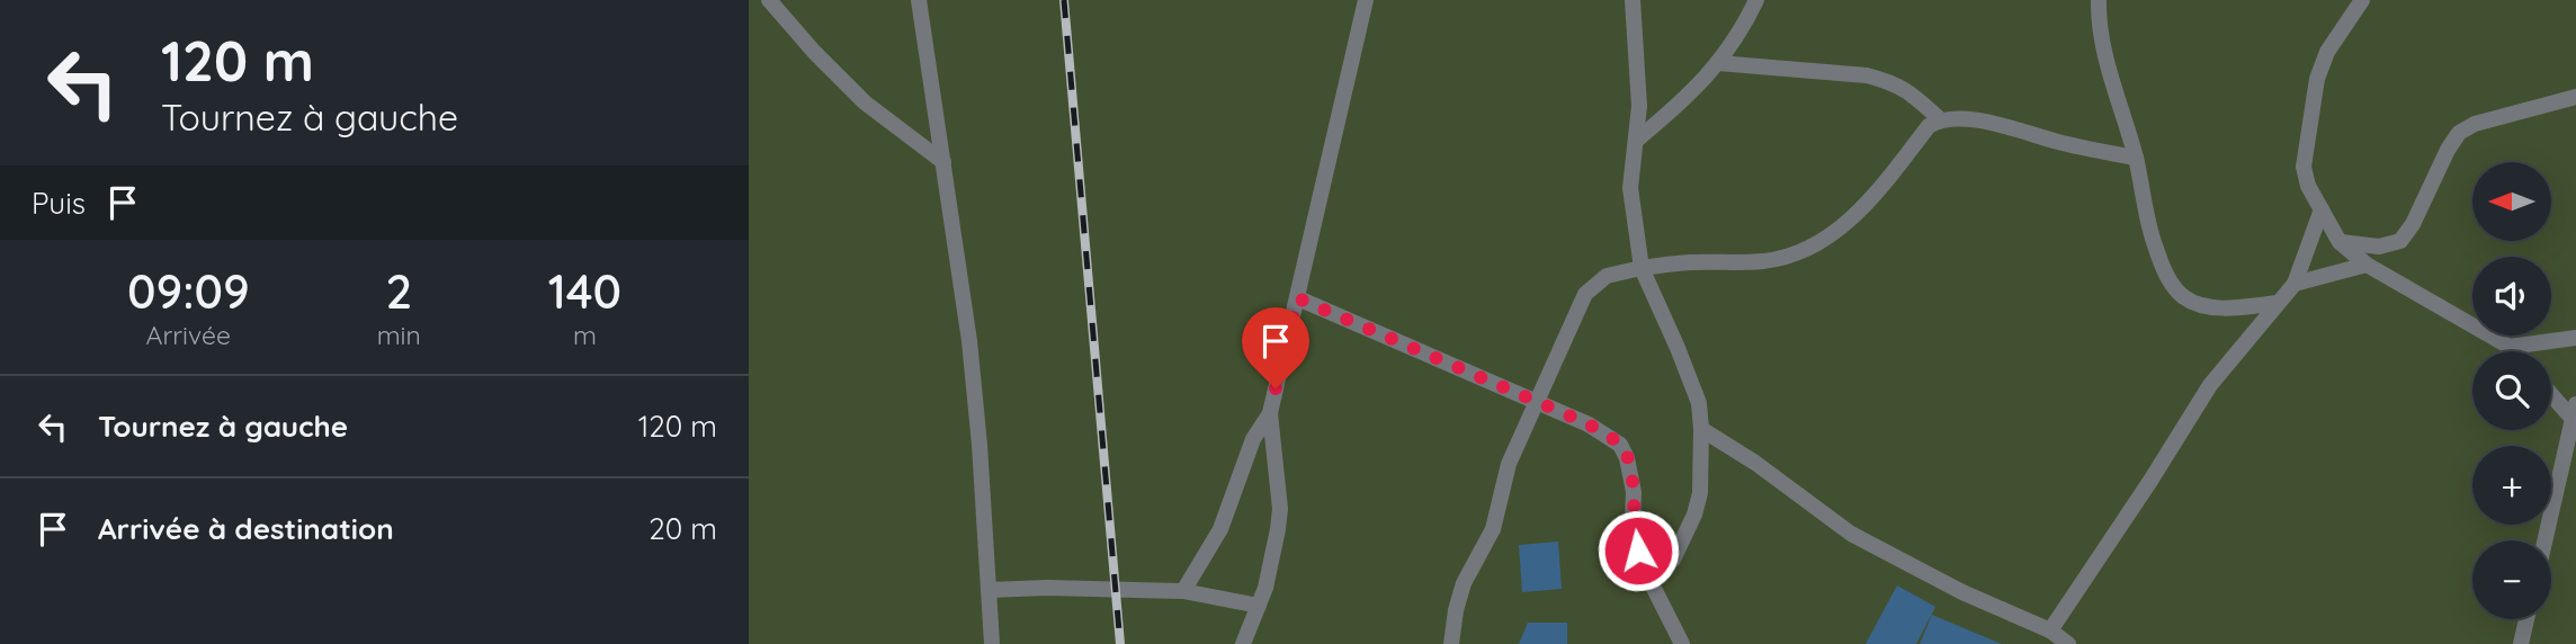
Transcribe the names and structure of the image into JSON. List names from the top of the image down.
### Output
{
  "north": "left",
  "page": {
    "turn": ["120 m", "Tournez à gauche"],
    "map_buttons": ["+", "−"],
    "then": "Puis",
    "eta": [
      "09:09",
      "Arrivée",
      "2",
      "min",
      "140",
      "m"
    ],
    "list": [
      {
        "name": "Tournez à gauche",
        "value": "120 m"
      },
      {
        "name": "Arrivée à destination",
        "value": "20 m"
      }
    ]
  }
}
